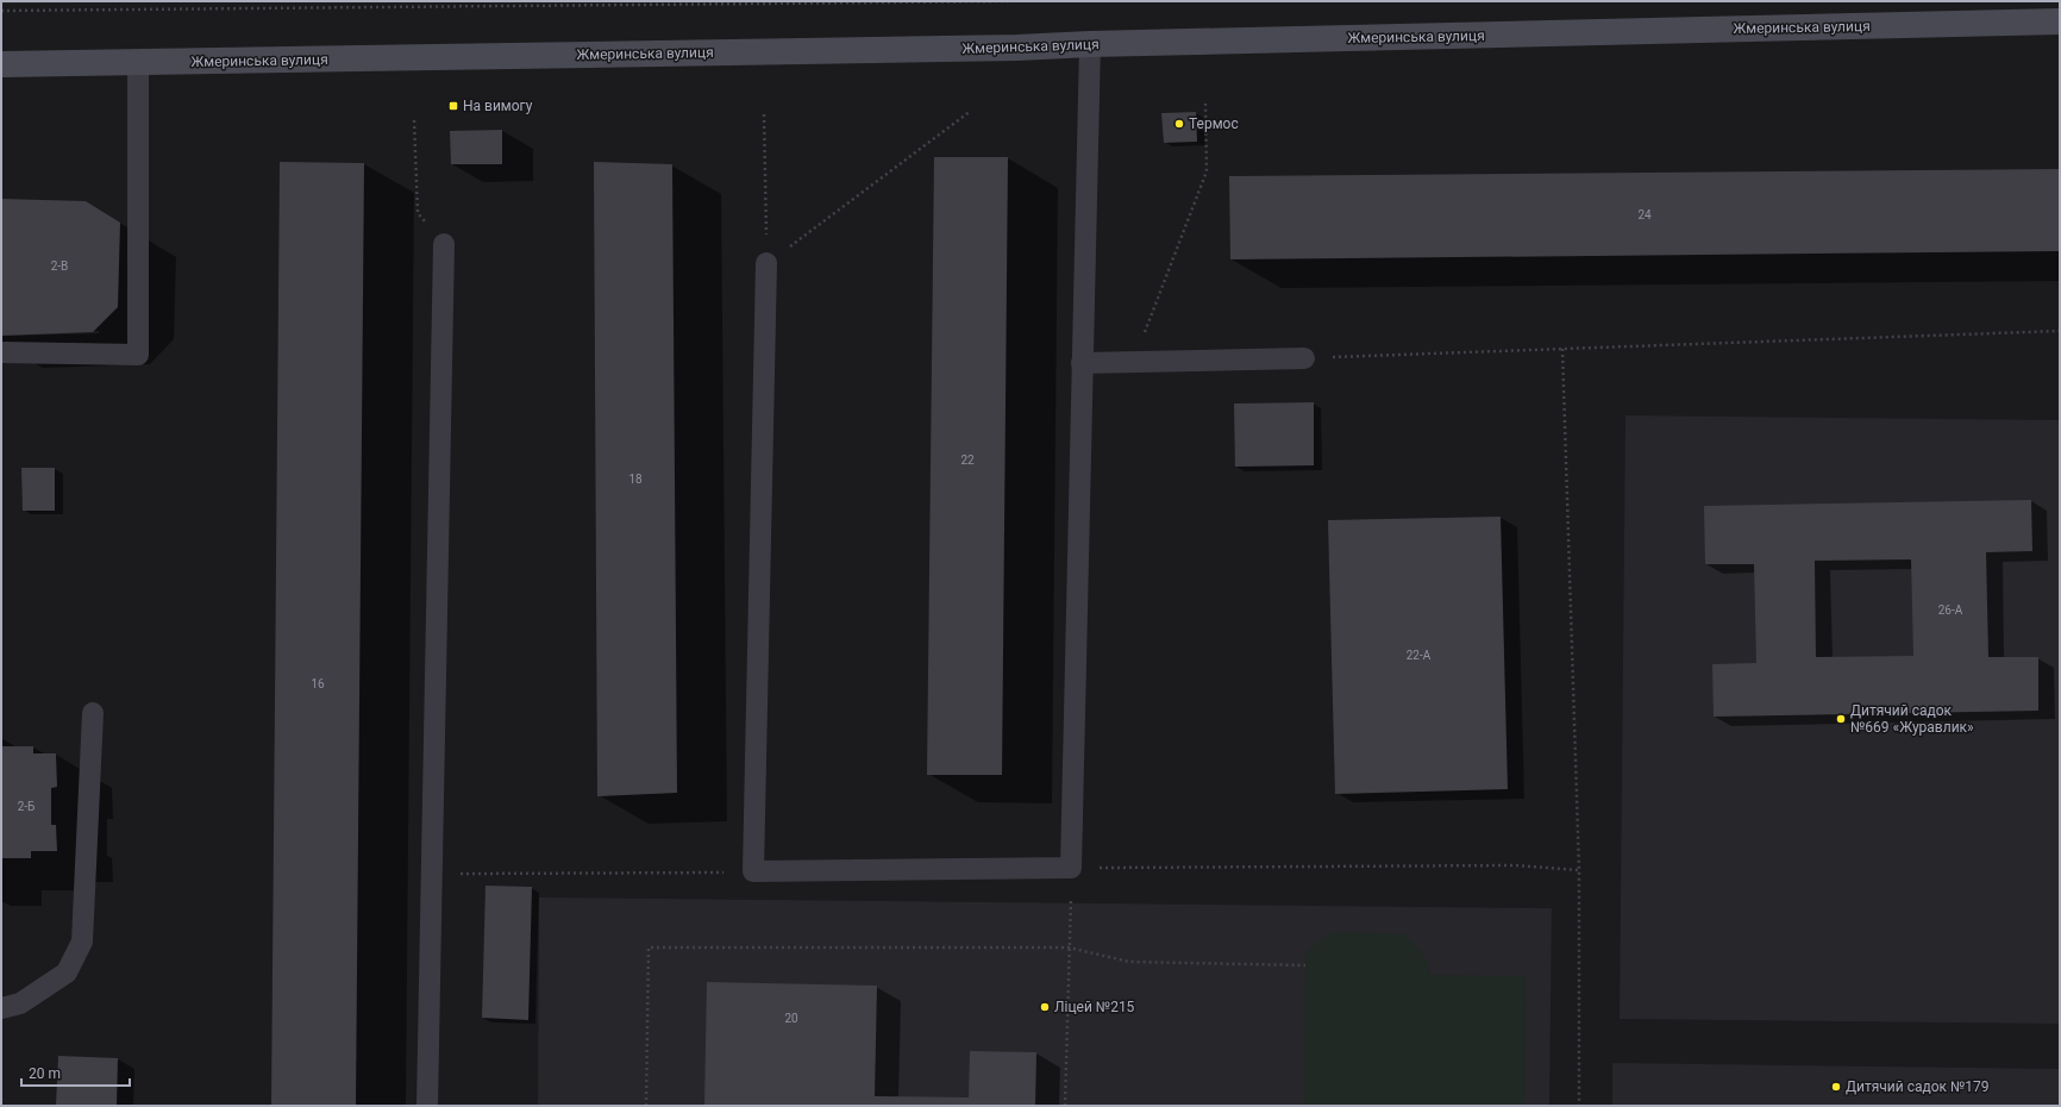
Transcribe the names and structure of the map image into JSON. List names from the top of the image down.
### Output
{
  "streets": {
    "main road": ["Жмеринська вулиця"]
  },
  "places": {
    "transit": ["На вимогу"],
    "other": [
      "Термос",
      "Дитячий садок №669 «Журавлик»",
      "Ліцей №215",
      "Дитячий садок №179"
    ]
  },
  "house_numbers": [
    "24",
    "2-В",
    "22",
    "18",
    "26-А",
    "22-А",
    "16",
    "2-Б",
    "20"
  ],
  "scale_bar": "20 m"
}
